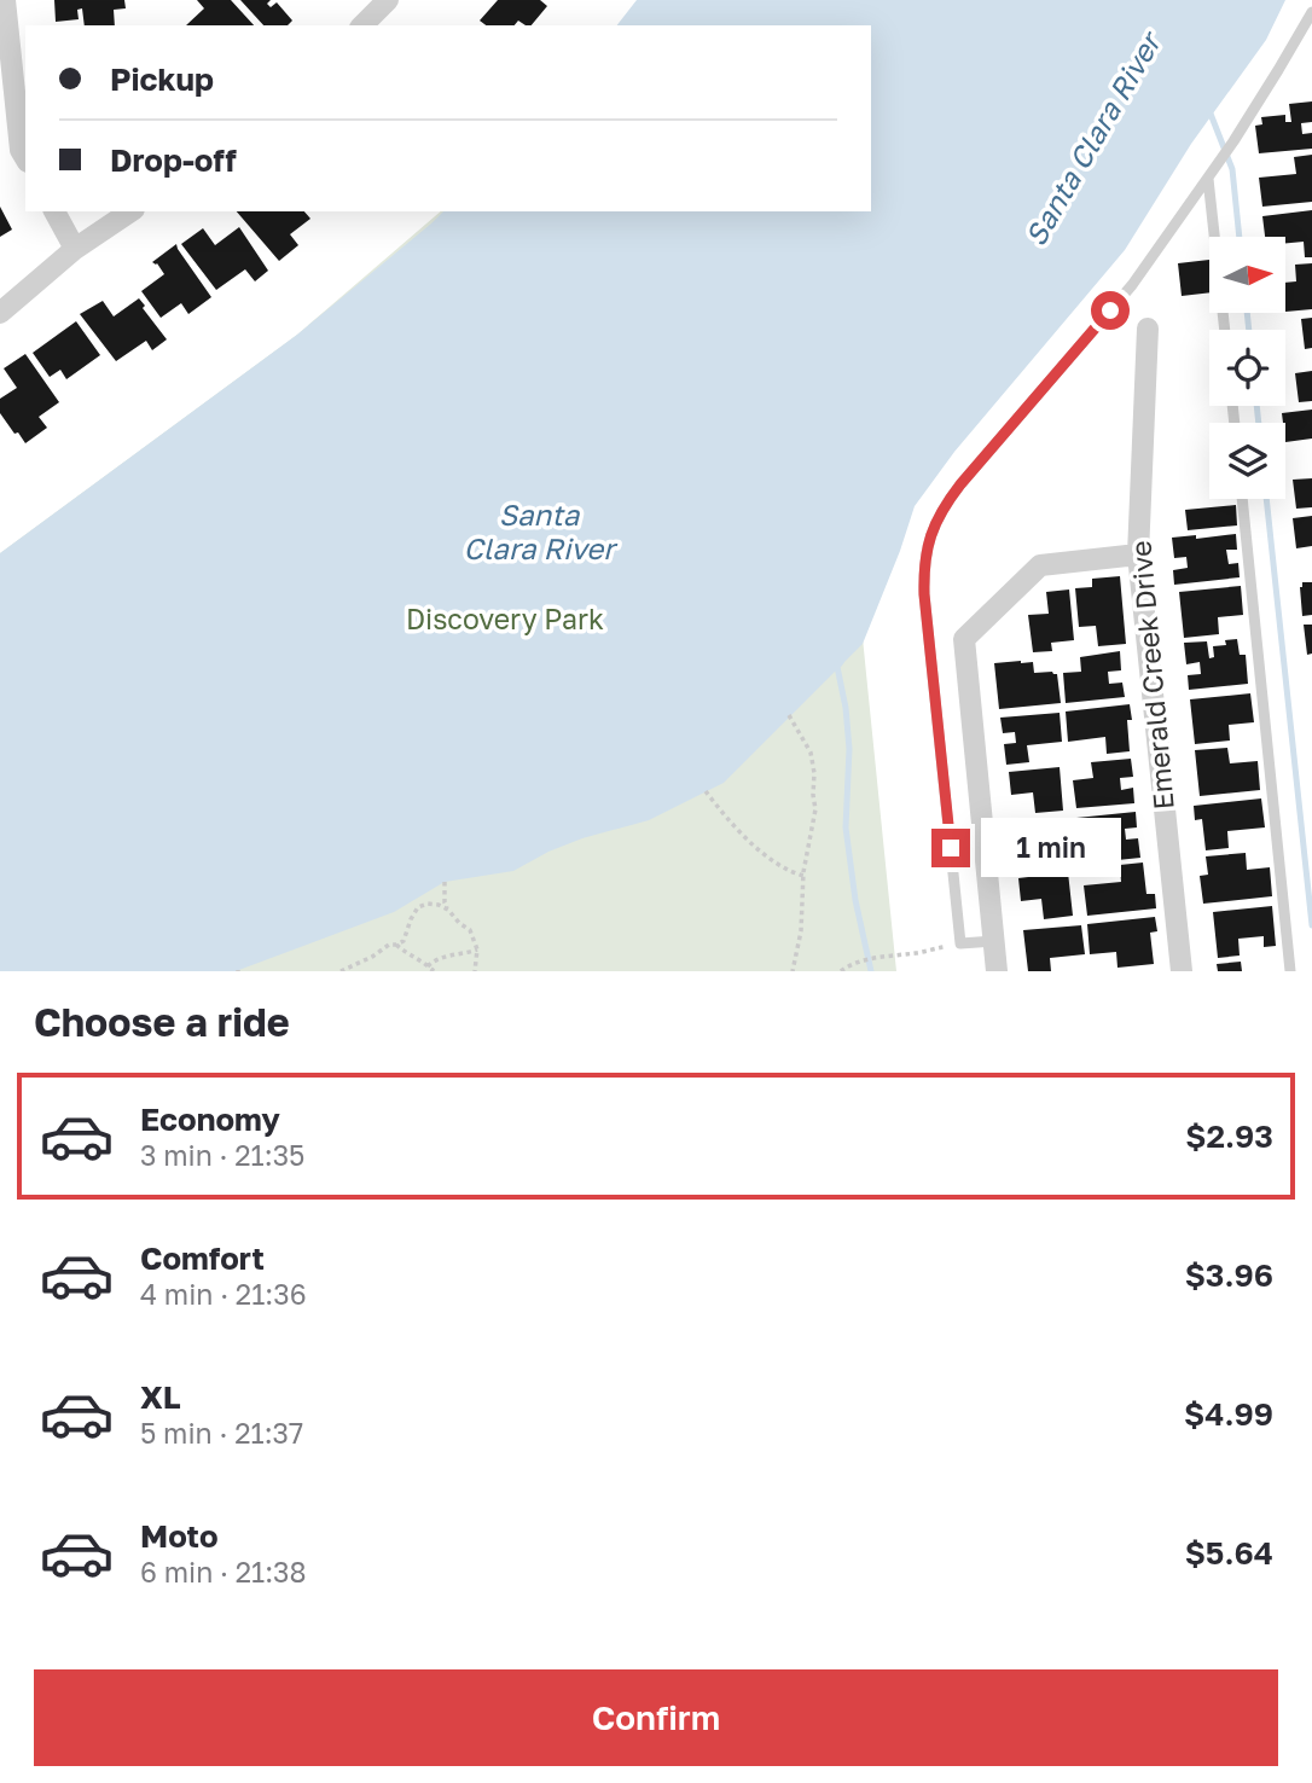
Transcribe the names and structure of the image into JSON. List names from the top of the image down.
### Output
{
  "streets": {
    "street": ["Emerald Creek Drive"]
  },
  "water": ["Santa Clara River"],
  "parks": ["Discovery Park"],
  "north": "right",
  "page": {
    "banner": ["Pickup", "Drop-off"],
    "bubble": "1 min",
    "heading": "Choose a ride",
    "list": [
      {
        "name": "Economy",
        "note": "3 min · 21:35",
        "value": "$2.93"
      },
      {
        "name": "Comfort",
        "note": "4 min · 21:36",
        "value": "$3.96"
      },
      {
        "name": "XL",
        "note": "5 min · 21:37",
        "value": "$4.99"
      },
      {
        "name": "Moto",
        "note": "6 min · 21:38",
        "value": "$5.64"
      }
    ],
    "buttons": "Confirm"
  }
}
